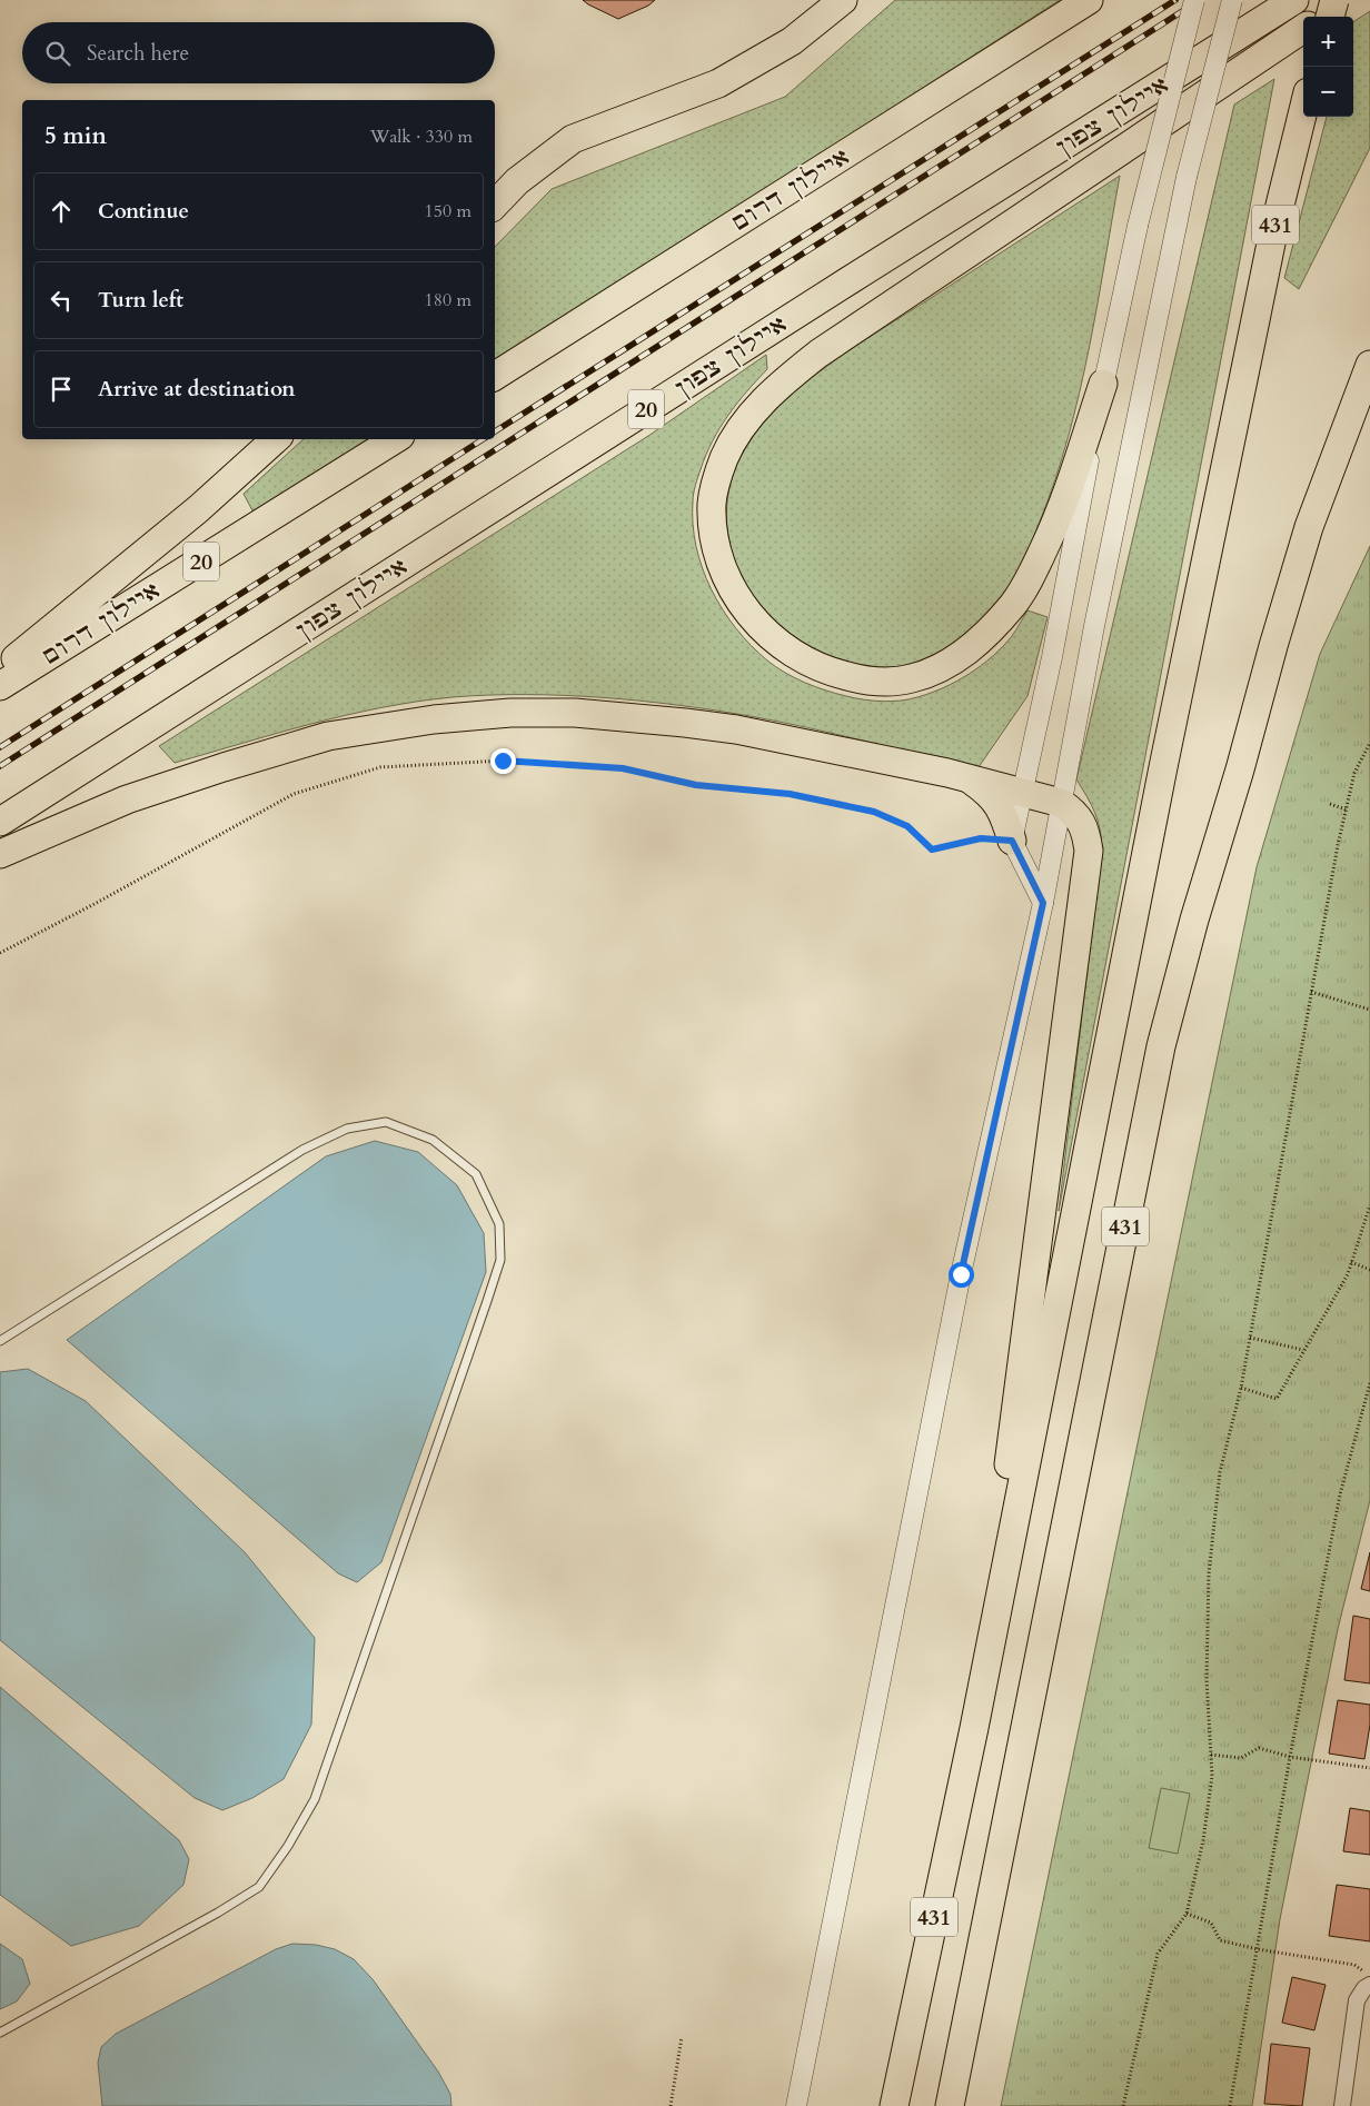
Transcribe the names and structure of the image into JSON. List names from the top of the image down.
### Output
{
  "streets": {
    "highway": [
      "איילון צפון",
      "איילון דרום",
      "431",
      "20"
    ]
  },
  "page": {
    "map_buttons": ["+", "−"],
    "search": "Search here",
    "heading": ["5 min", "Walk · 330 m"],
    "list": [
      ["Continue", "150 m"],
      ["Turn left", "180 m"],
      "Arrive at destination"
    ]
  }
}
